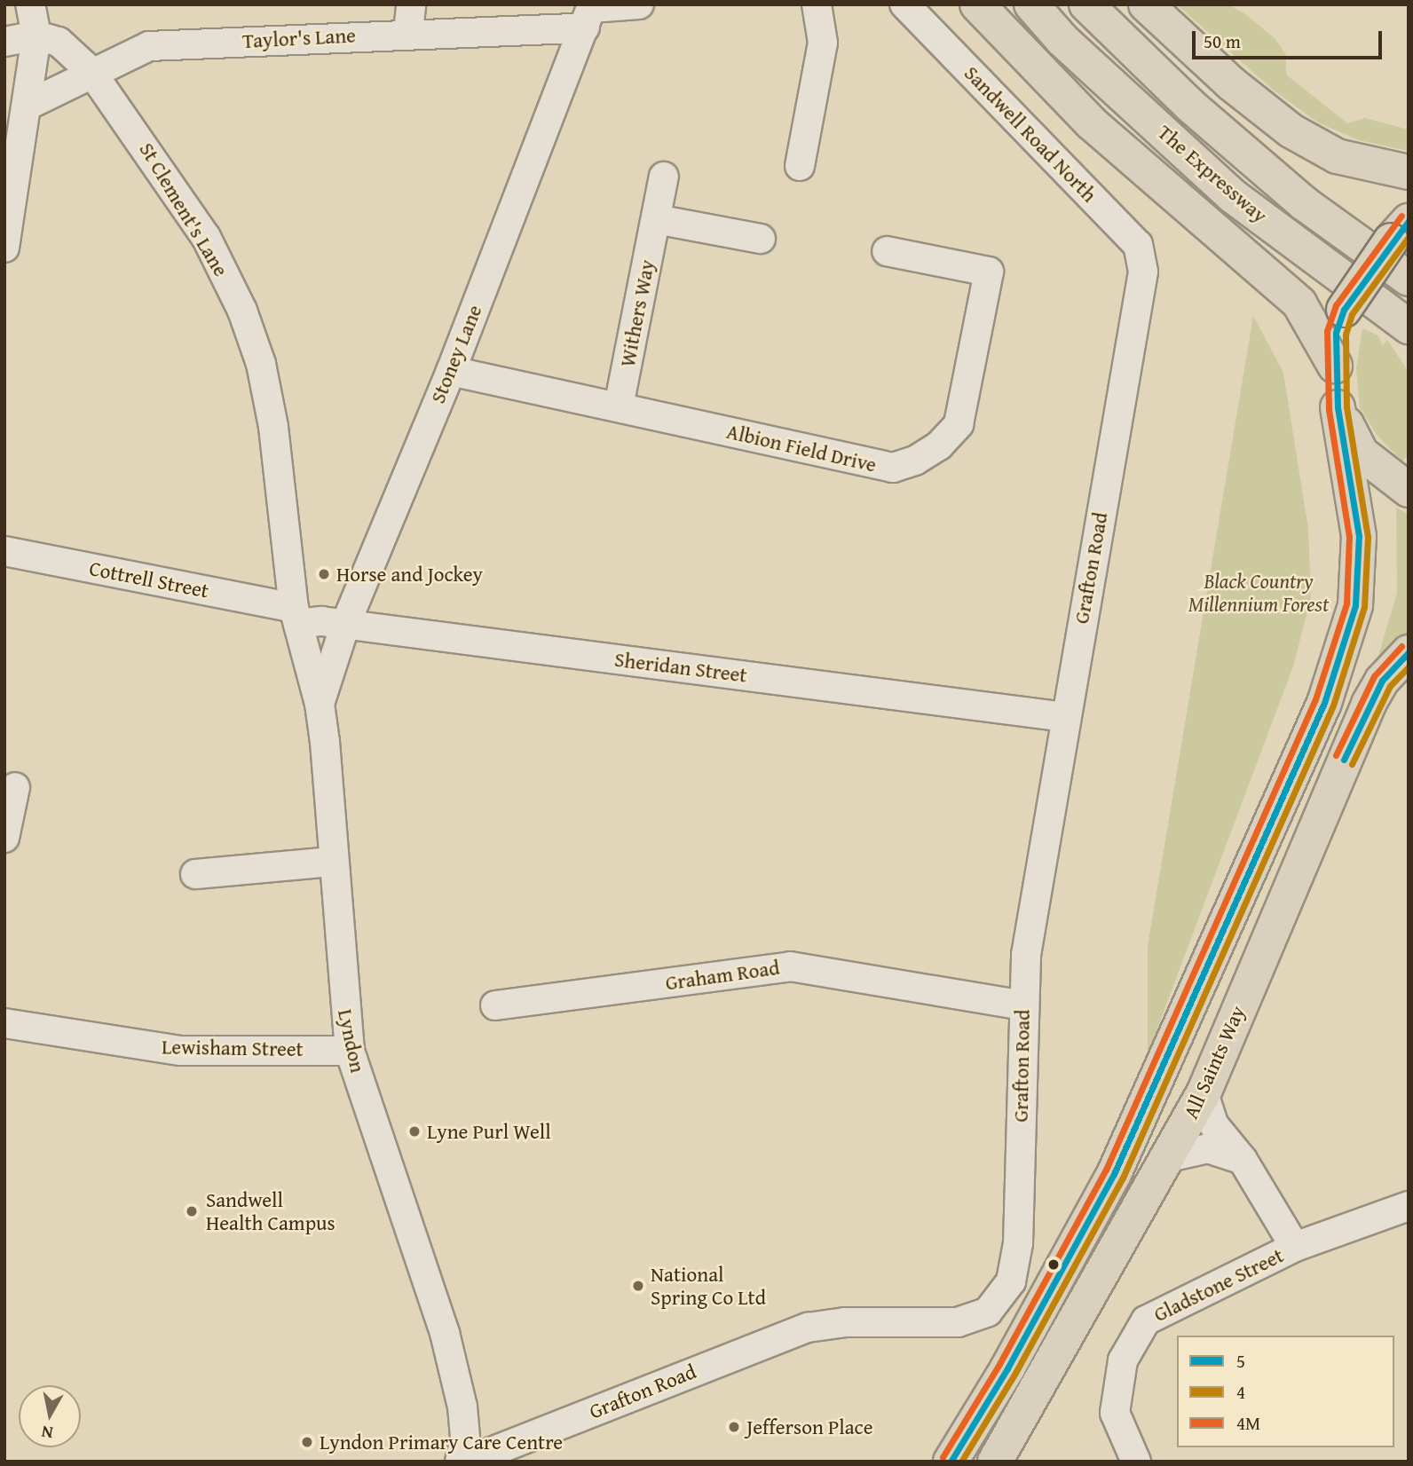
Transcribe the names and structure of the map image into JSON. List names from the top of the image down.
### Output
{
  "streets": {
    "highway": ["The Expressway", "All Saints Way"],
    "street": [
      "Taylor's Lane",
      "Sandwell Road North",
      "St Clement's Lane",
      "Withers Way",
      "Stoney Lane",
      "Albion Field Drive",
      "Grafton Road",
      "Cottrell Street",
      "Sheridan Street",
      "Graham Road",
      "Lyndon",
      "Lewisham Street",
      "Gladstone Street"
    ]
  },
  "crossings": [
    ["Taylor's Lane", "St Clement's Lane"],
    ["Taylor's Lane", "Stoney Lane"],
    ["Sandwell Road North", "Grafton Road"],
    ["St Clement's Lane", "Cottrell Street"],
    ["St Clement's Lane", "Sheridan Street"],
    ["St Clement's Lane", "Lyndon"],
    ["Withers Way", "Albion Field Drive"],
    ["Stoney Lane", "Albion Field Drive"],
    ["Stoney Lane", "Sheridan Street"],
    ["Stoney Lane", "Lyndon"],
    ["Grafton Road", "Sheridan Street"],
    ["Grafton Road", "Graham Road"],
    ["Cottrell Street", "Sheridan Street"],
    ["Cottrell Street", "Lyndon"],
    ["Sheridan Street", "Lyndon"],
    ["Lyndon", "Lewisham Street"]
  ],
  "parks": ["Black Country Millennium Forest"],
  "places": [
    "Horse and Jockey",
    "Lyne Purl Well",
    "Sandwell Health Campus",
    "National Spring Co Ltd",
    "Jefferson Place",
    "Lyndon Primary Care Centre"
  ],
  "lines": ["transit line 4M", "transit line 5", "transit line 4"],
  "legend": ["5", "4", "4M"],
  "scale_bar": "50 m",
  "north": "bottom"
}
